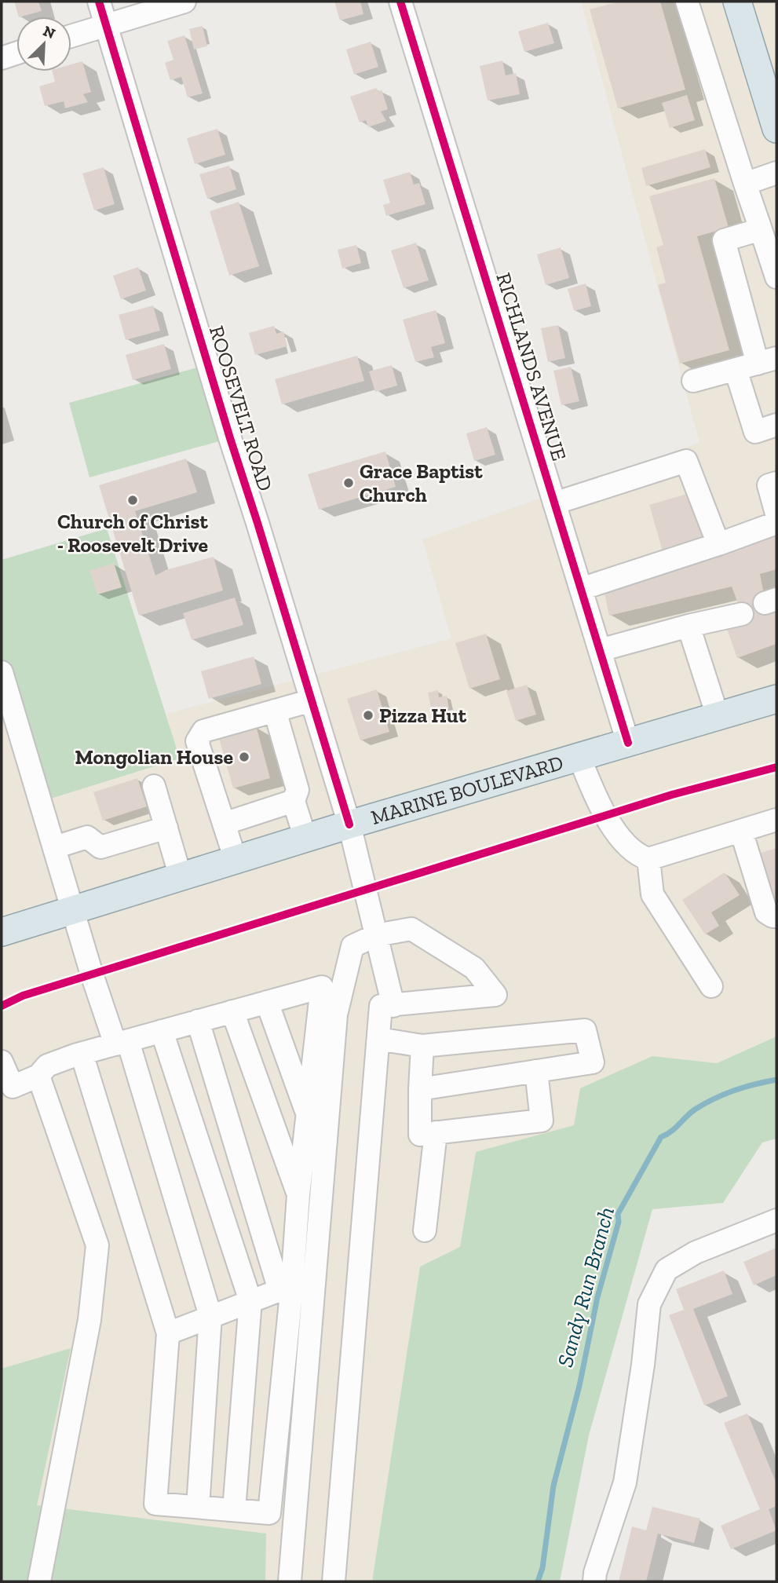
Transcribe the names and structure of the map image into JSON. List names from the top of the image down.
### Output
{
  "streets": {
    "main road": ["MARINE BOULEVARD"],
    "street": ["RICHLANDS AVENUE", "ROOSEVELT ROAD"]
  },
  "crossings": [
    ["RICHLANDS AVENUE", "MARINE BOULEVARD"],
    ["ROOSEVELT ROAD", "MARINE BOULEVARD"]
  ],
  "water": ["Sandy Run Branch"],
  "places": [
    "Grace Baptist Church",
    "Church of Christ - Roosevelt Drive",
    "Pizza Hut",
    "Mongolian House"
  ],
  "north": "top right"
}
